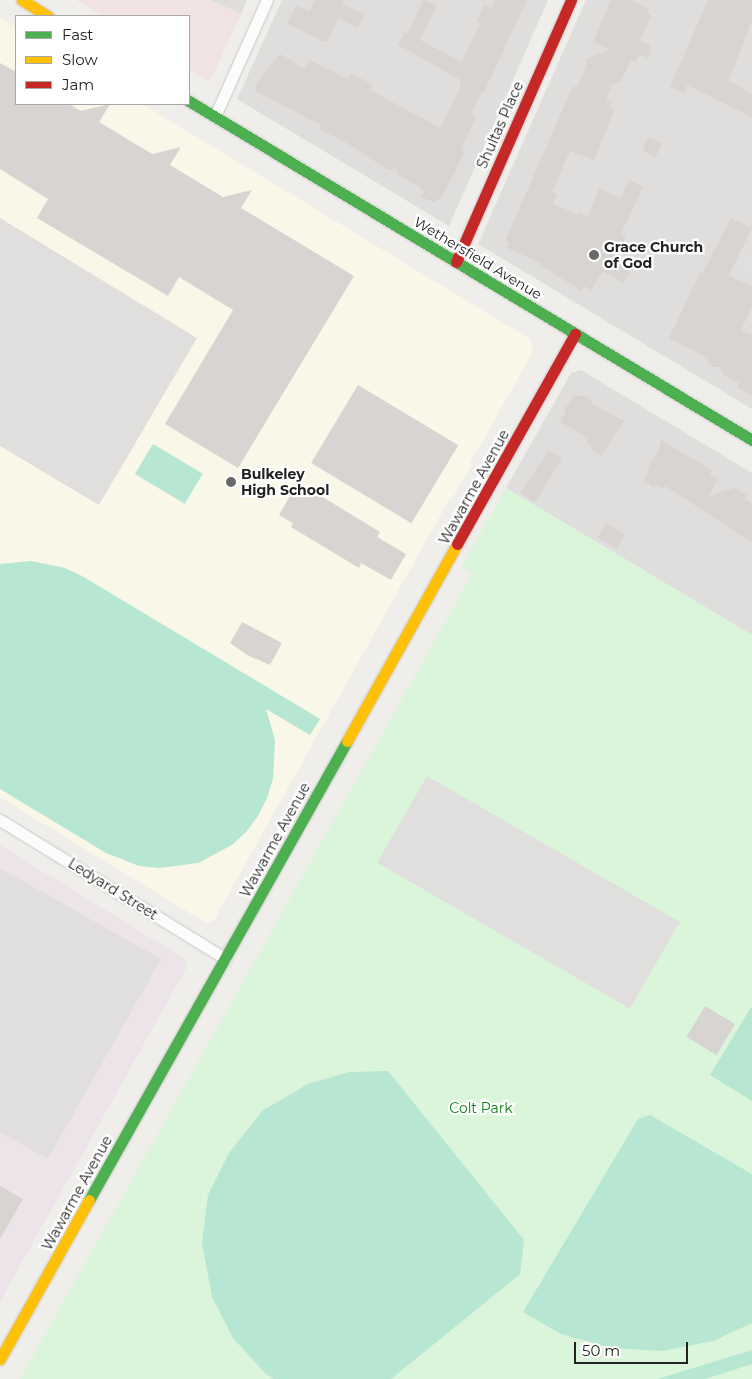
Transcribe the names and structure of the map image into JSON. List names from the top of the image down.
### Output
{
  "streets": {
    "street": [
      "Shultas Place",
      "Wethersfield Avenue",
      "Wawarme Avenue",
      "Ledyard Street"
    ]
  },
  "crossings": [
    ["Shultas Place", "Wethersfield Avenue"],
    ["Wethersfield Avenue", "Wawarme Avenue"],
    ["Wawarme Avenue", "Ledyard Street"]
  ],
  "parks": ["Colt Park"],
  "places": ["Grace Church of God", "Bulkeley High School"],
  "legend": ["Fast", "Slow", "Jam"],
  "scale_bar": "50 m"
}
